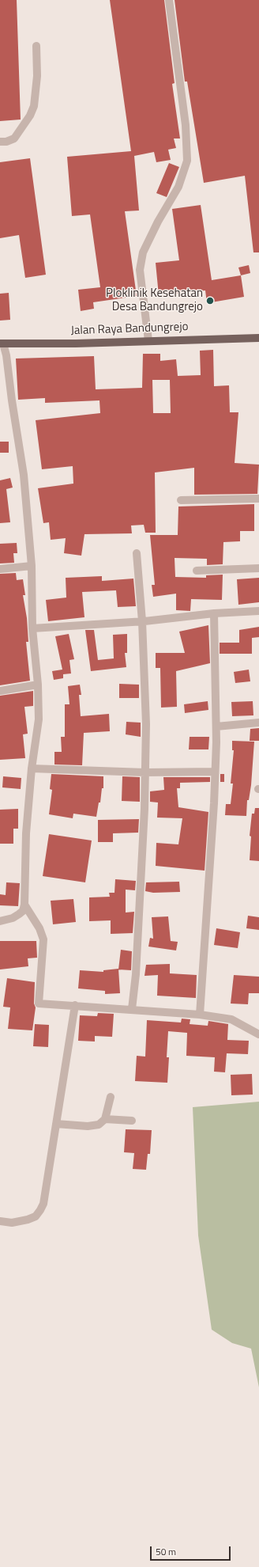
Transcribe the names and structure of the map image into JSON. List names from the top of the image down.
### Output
{
  "streets": {
    "main road": ["Jalan Raya Bandungrejo"]
  },
  "places": ["Ploklinik Kesehatan Desa Bandungrejo"],
  "scale_bar": "50 m"
}
